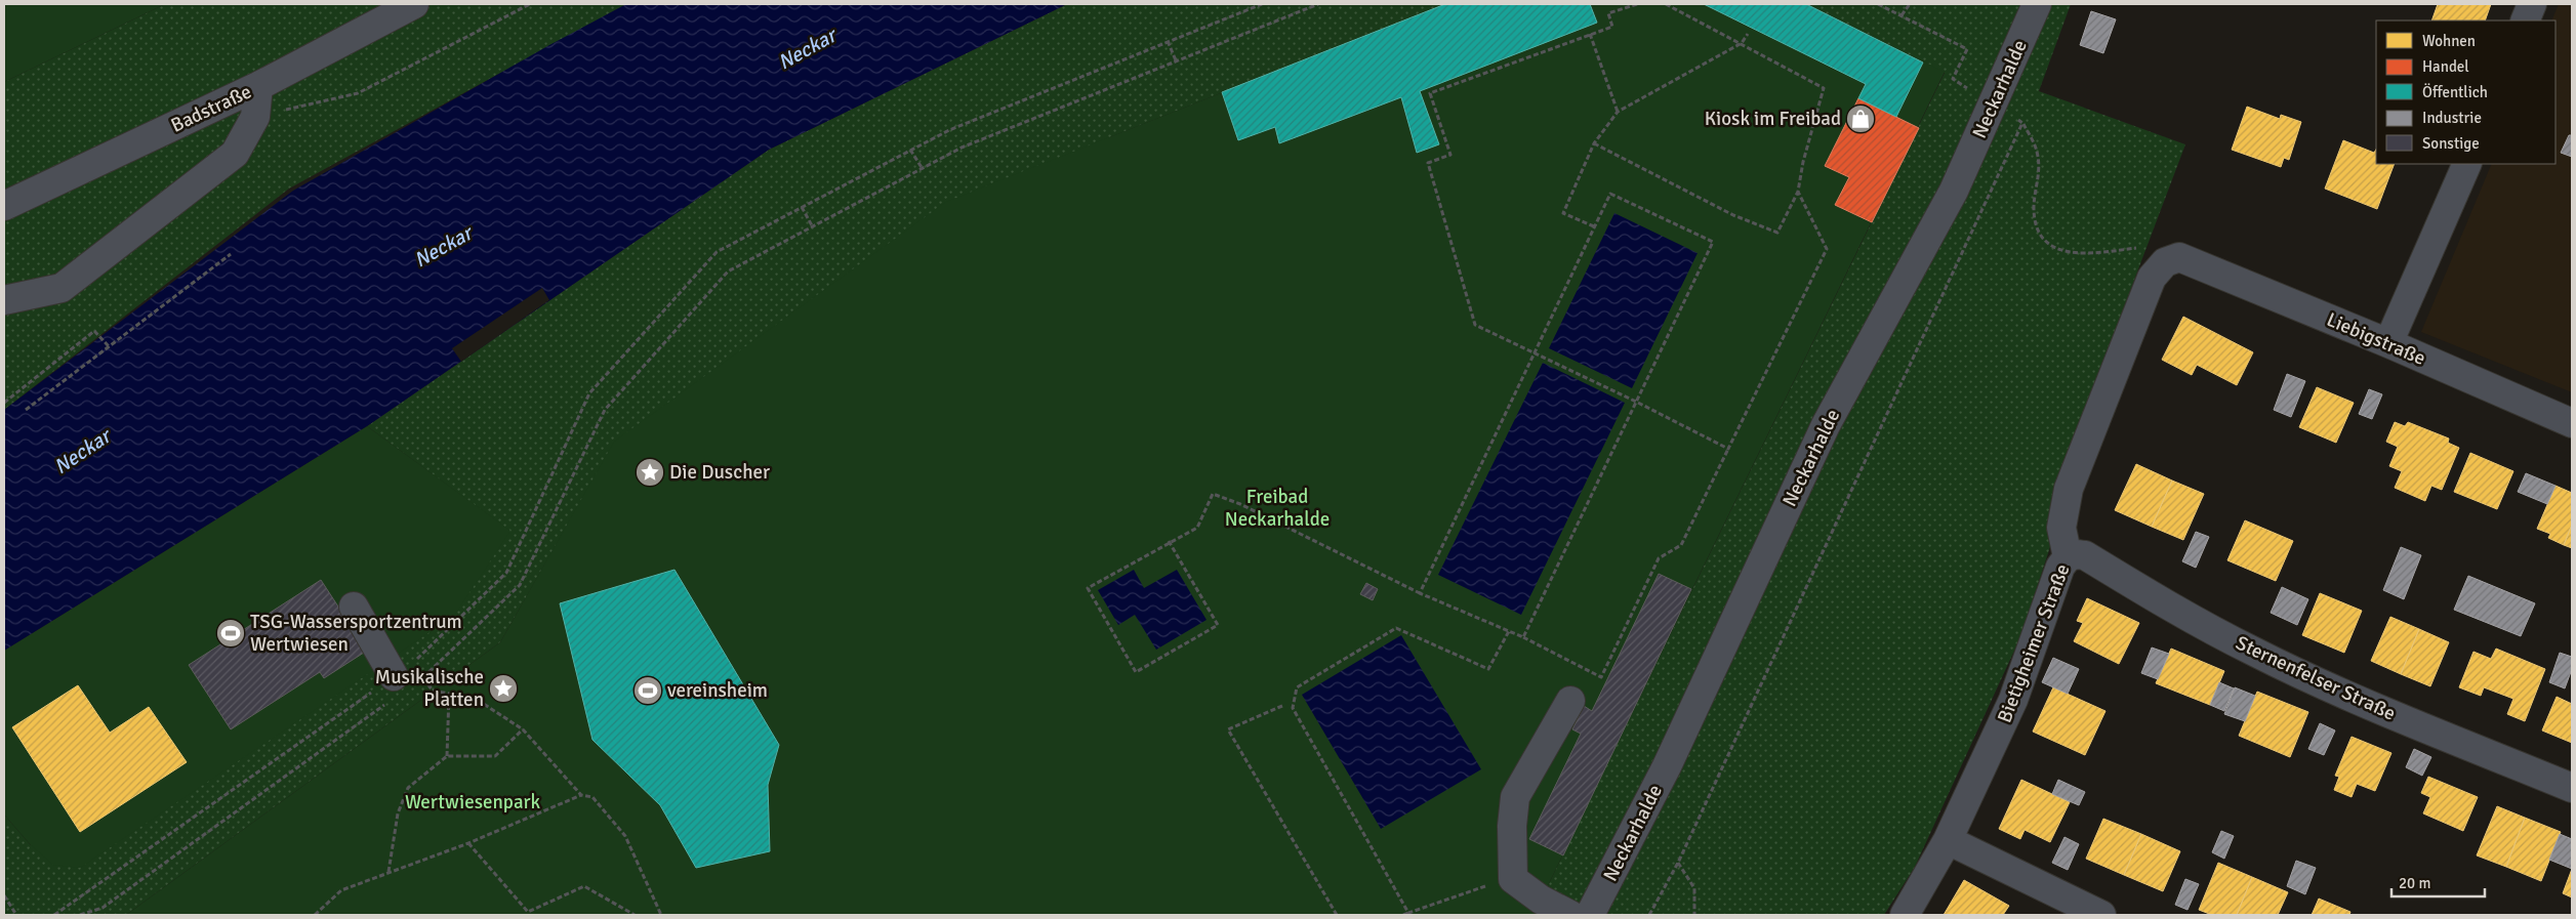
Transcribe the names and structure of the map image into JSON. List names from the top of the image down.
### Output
{
  "streets": {
    "street": [
      "Neckarhalde",
      "Badstraße",
      "Liebigstraße",
      "Bietigheimer Straße",
      "Sternenfelser Straße"
    ]
  },
  "crossings": [
    ["Liebigstraße", "Bietigheimer Straße"],
    ["Bietigheimer Straße", "Sternenfelser Straße"]
  ],
  "water": ["Neckar"],
  "parks": ["Freibad Neckarhalde", "Wertwiesenpark"],
  "places": {
    "shop": ["Kiosk im Freibad"],
    "place": ["Die Duscher", "Musikalische Platten"],
    "sports": ["TSG-Wassersportzentrum Wertwiesen", "vereinsheim"]
  },
  "legend": [
    "Wohnen",
    "Handel",
    "Öffentlich",
    "Industrie",
    "Sonstige"
  ],
  "scale_bar": "20 m"
}
